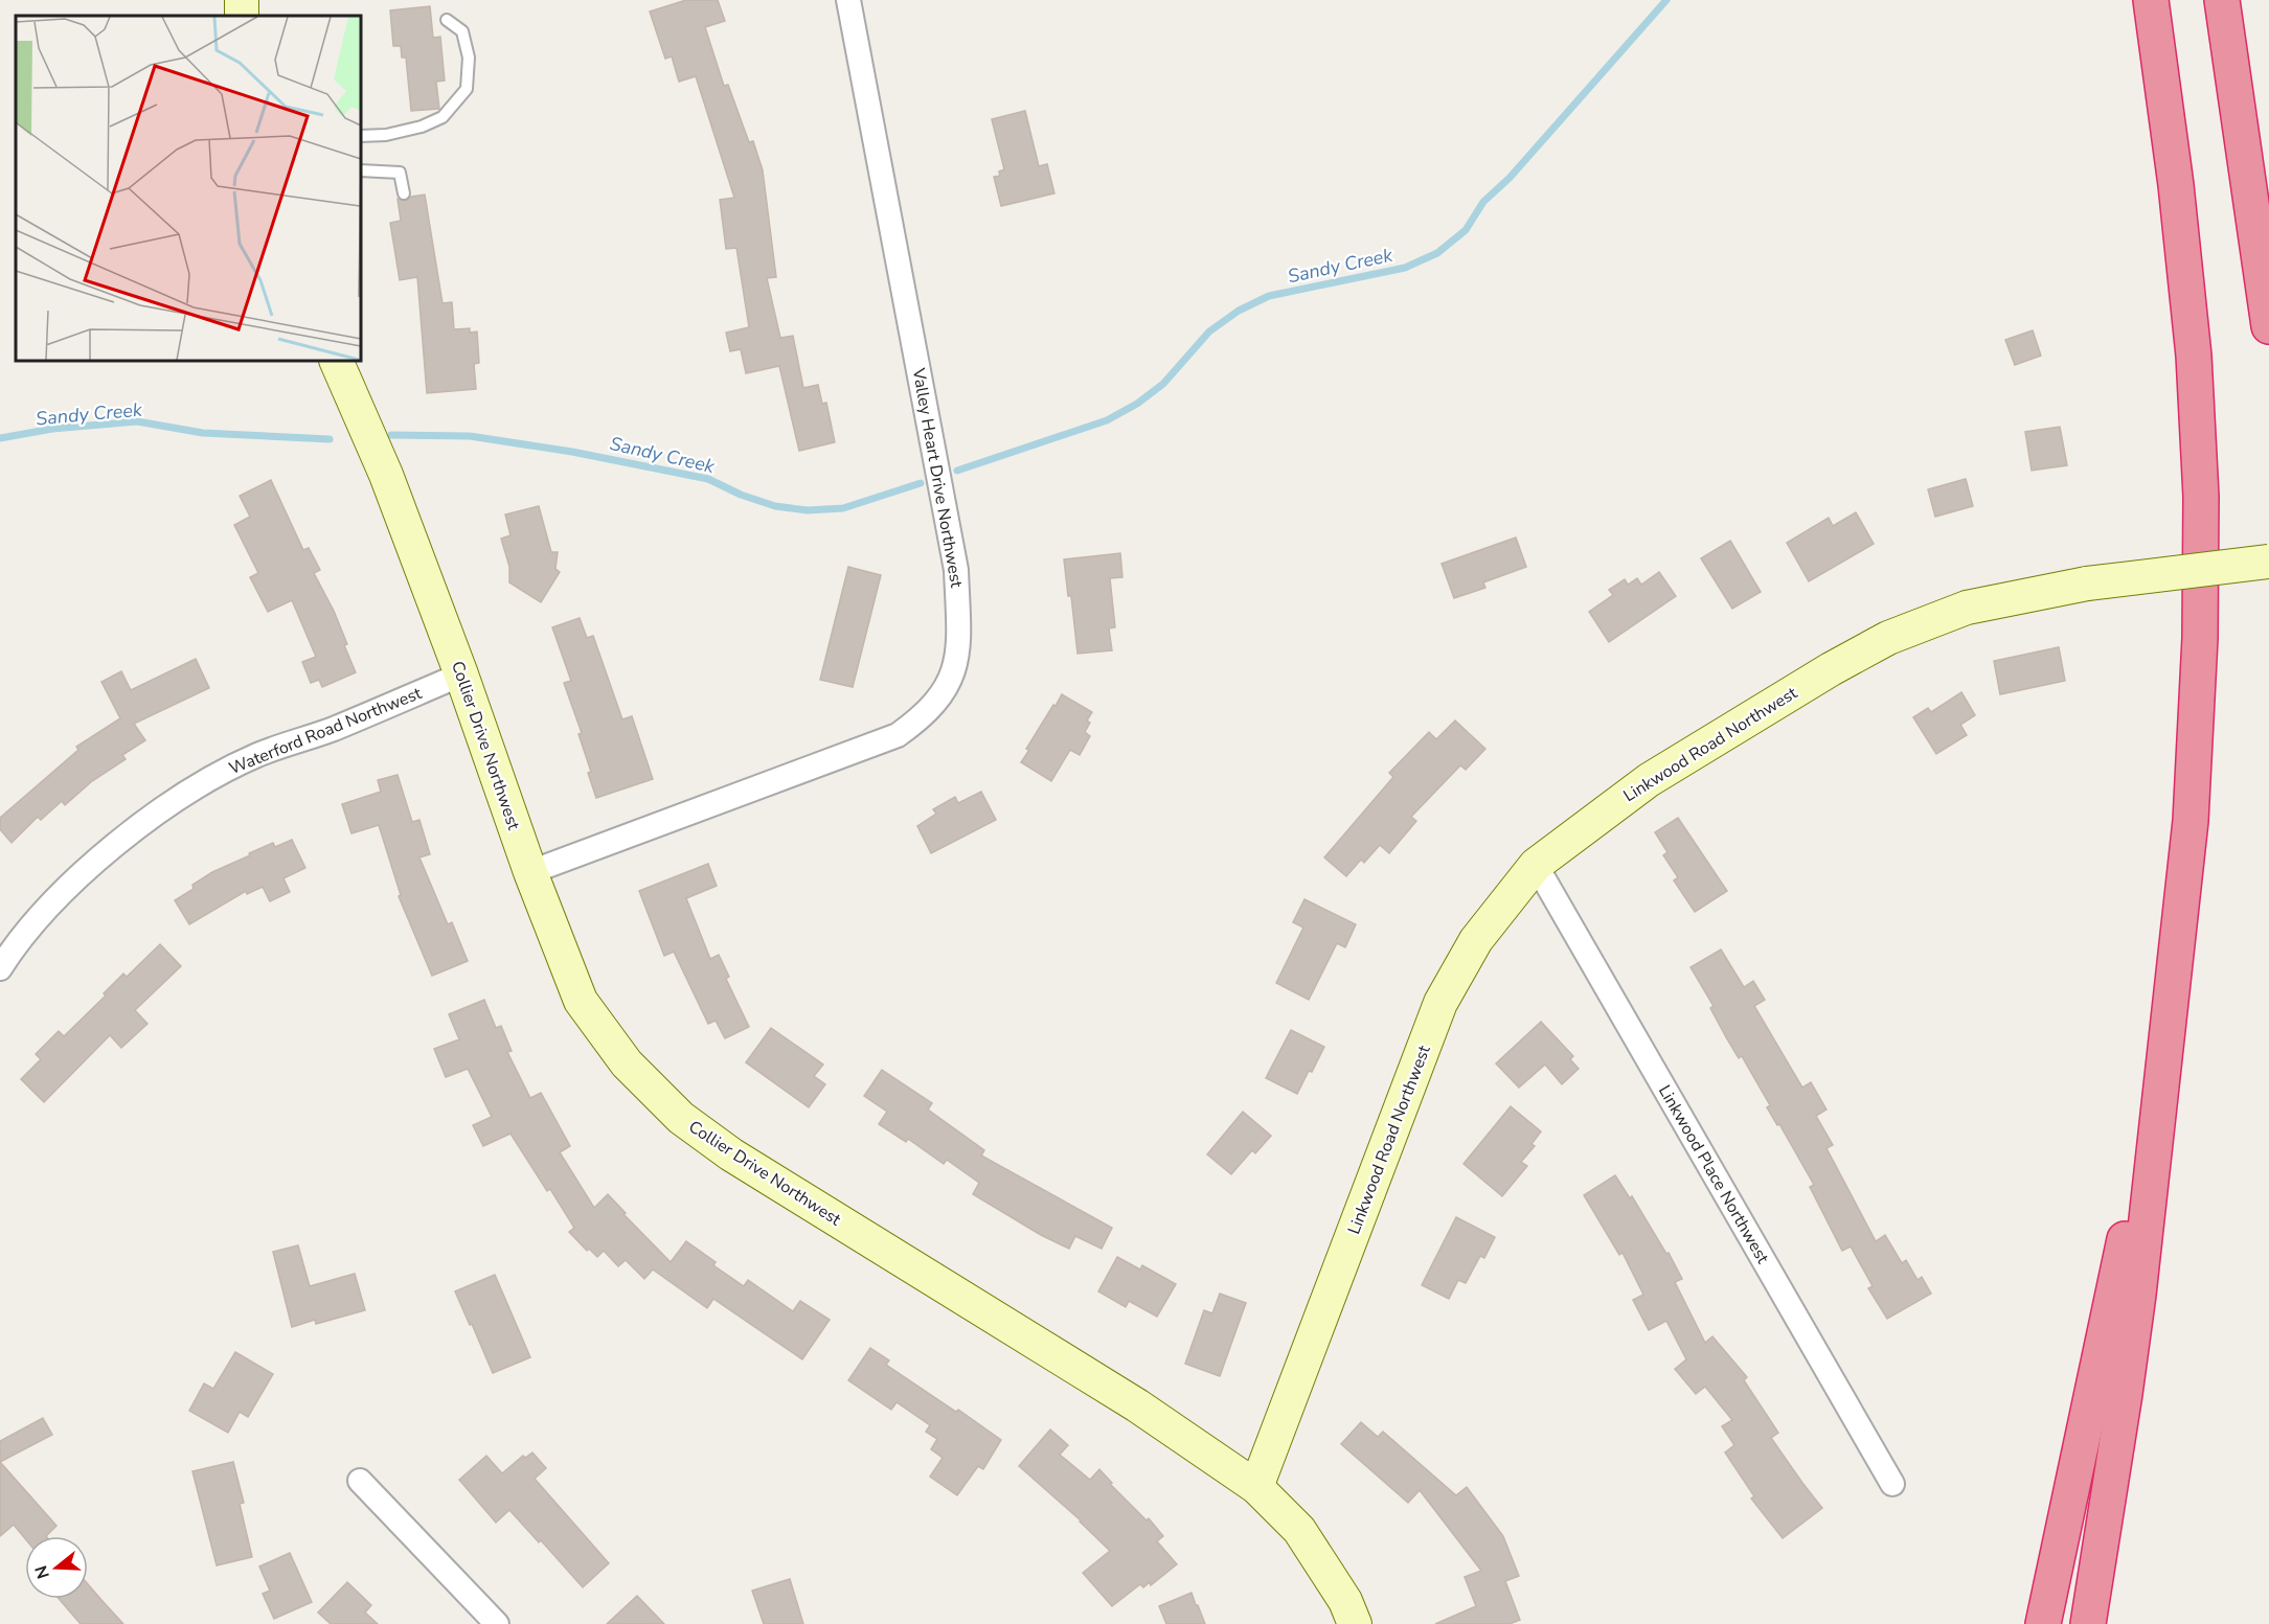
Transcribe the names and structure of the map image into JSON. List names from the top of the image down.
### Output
{
  "streets": {
    "main road": ["Linkwood Road Northwest", "Collier Drive Northwest"],
    "street": ["Valley Heart Drive Northwest", "Waterford Road Northwest", "Linkwood Place Northwest"]
  },
  "crossings": [
    ["Valley Heart Drive Northwest", "Collier Drive Northwest"],
    ["Waterford Road Northwest", "Collier Drive Northwest"],
    ["Linkwood Road Northwest", "Collier Drive Northwest"],
    ["Linkwood Road Northwest", "Linkwood Place Northwest"]
  ],
  "water": ["Sandy Creek"],
  "north": "left"
}
